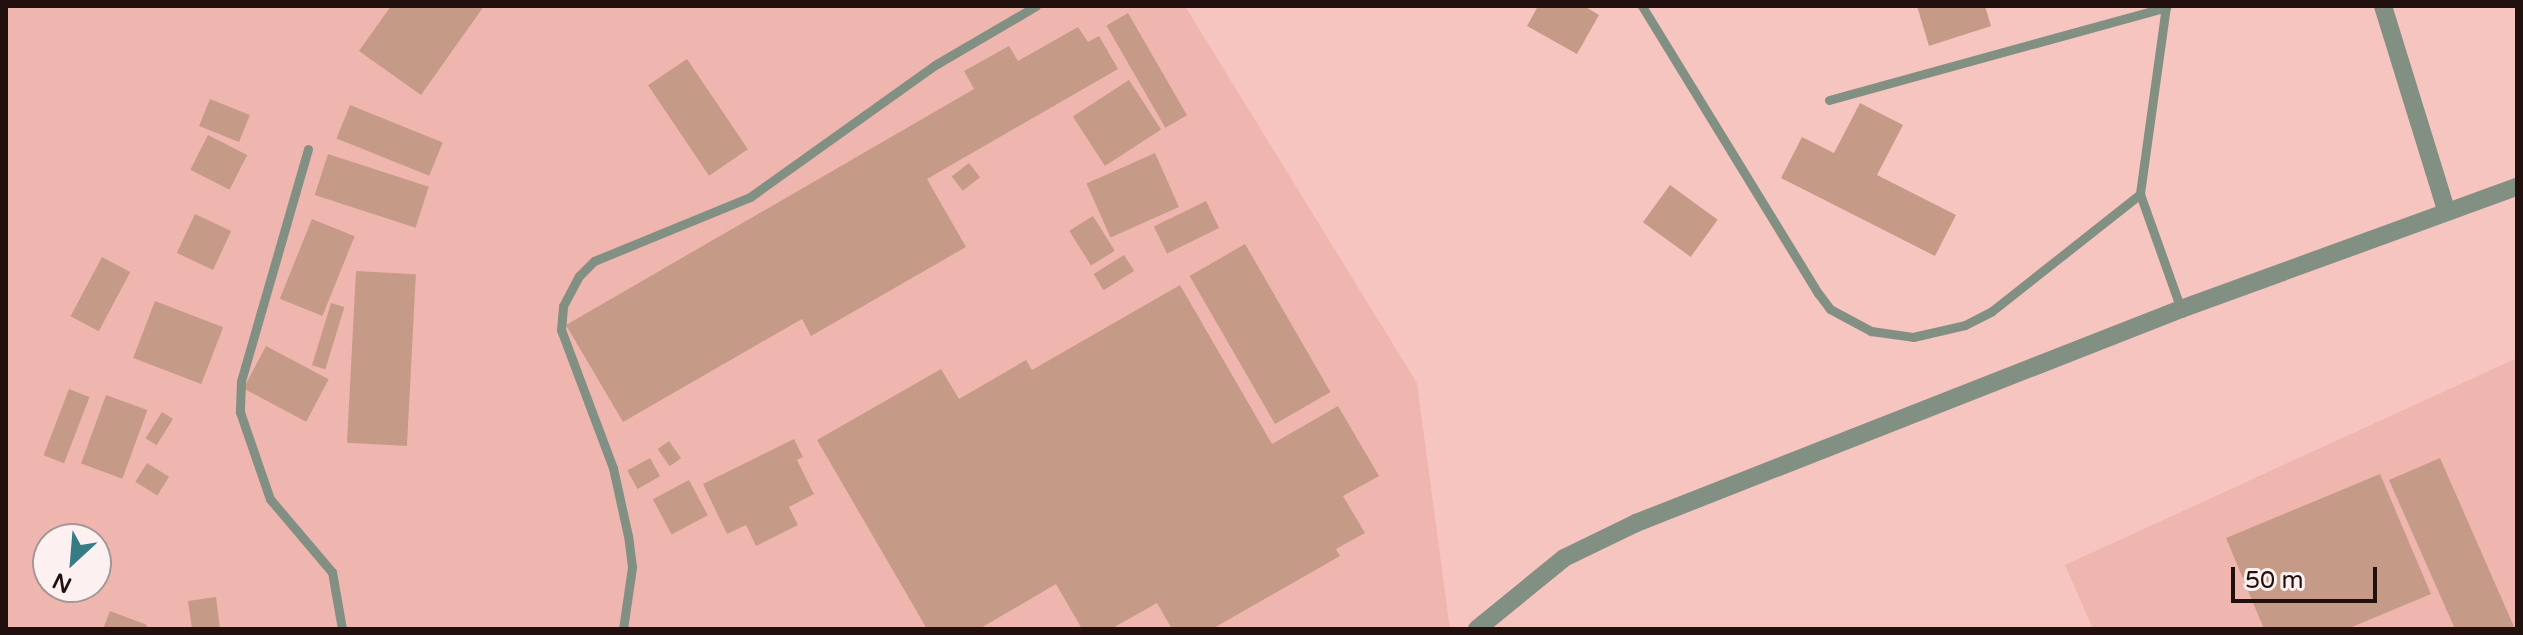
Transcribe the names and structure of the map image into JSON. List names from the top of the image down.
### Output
{
  "scale_bar": "50 m",
  "north": "bottom left"
}
